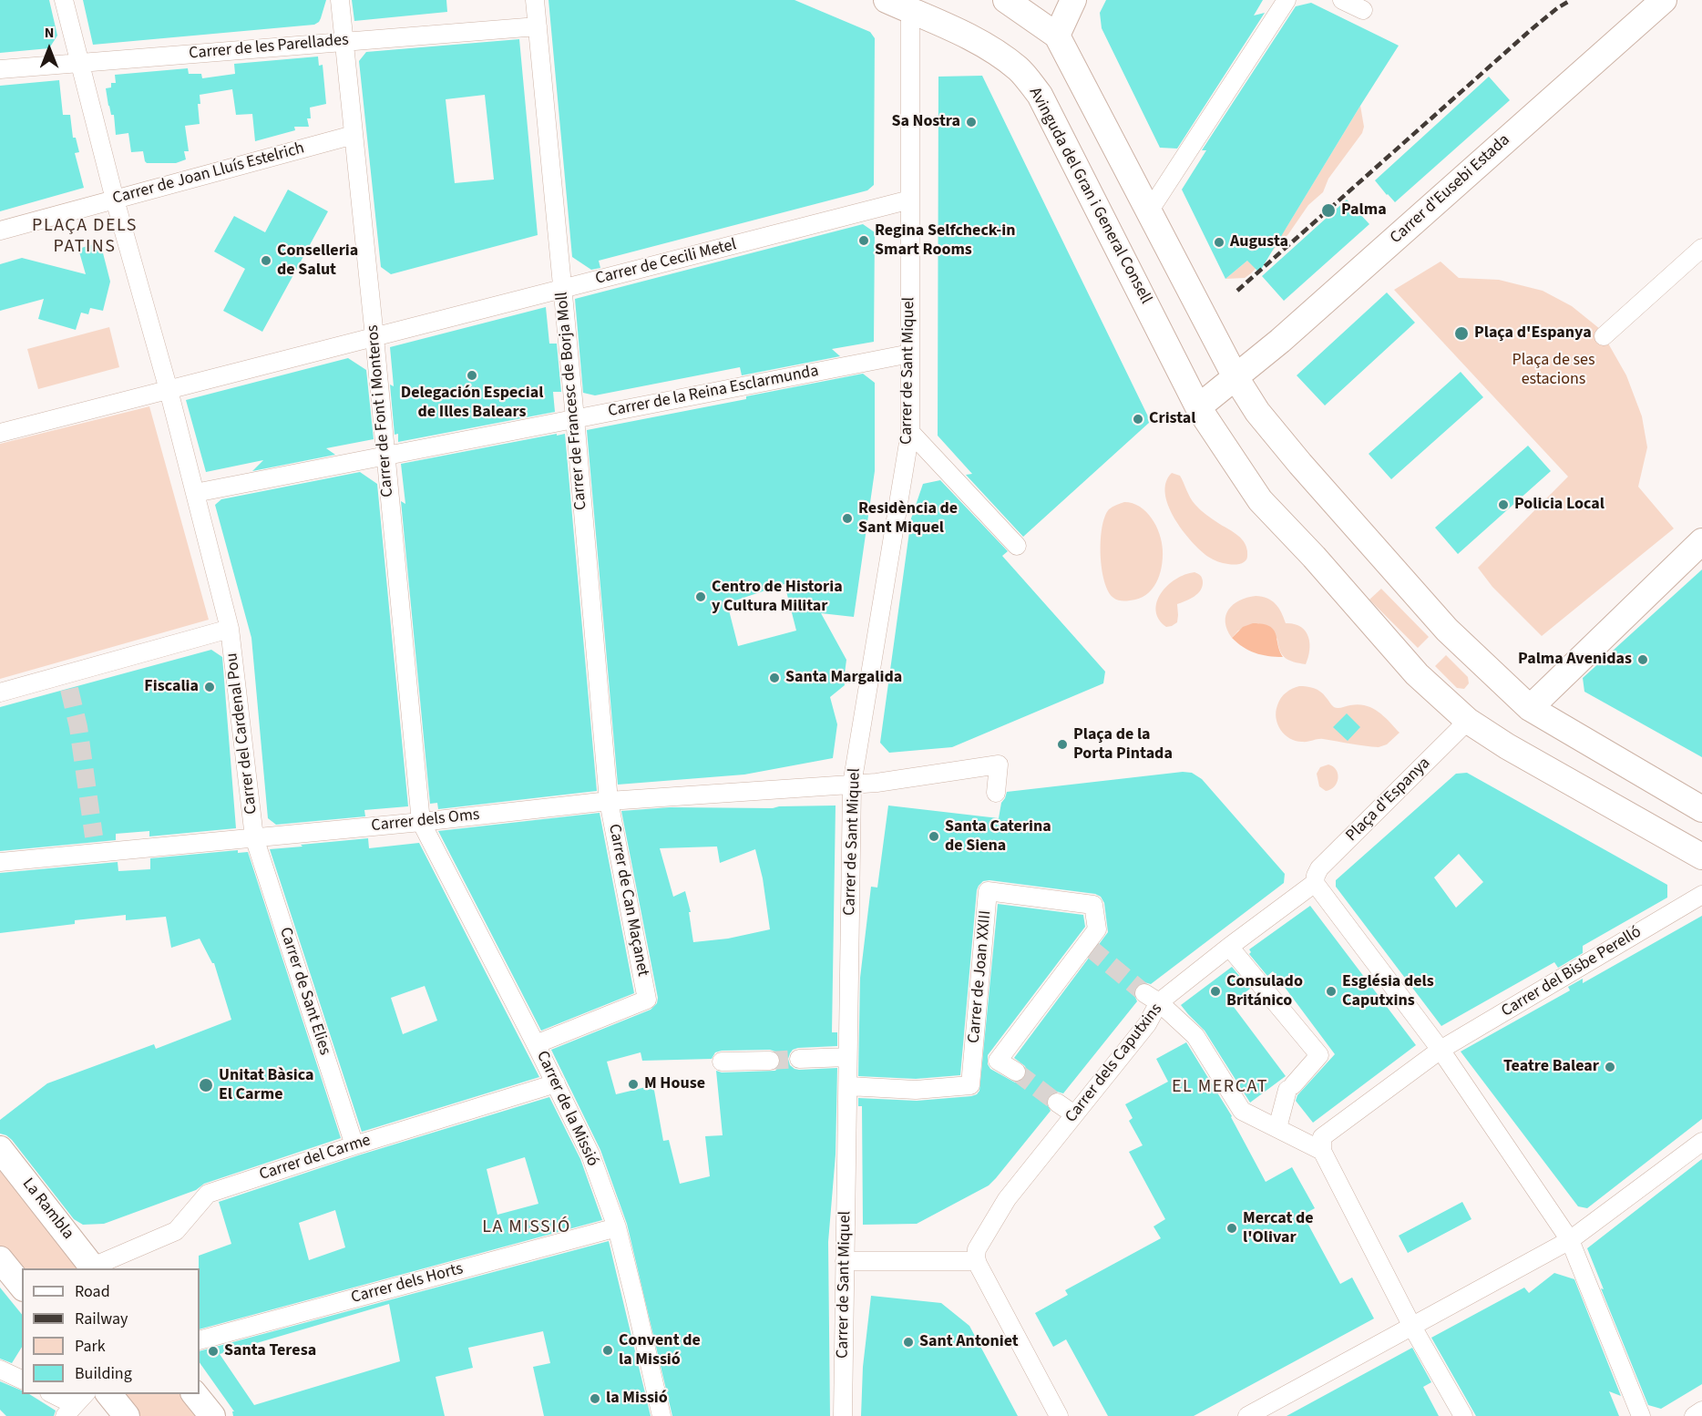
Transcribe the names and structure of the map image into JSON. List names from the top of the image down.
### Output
{
  "streets": {
    "main road": ["Carrer d'Eusebi Estada", "Avinguda del Gran i General Consell", "La Rambla"],
    "street": [
      "Carrer de les Parellades",
      "Carrer de Joan Lluís Estelrich",
      "Carrer de Cecili Metel",
      "Carrer de Sant Miquel",
      "Carrer de la Reina Esclarmunda",
      "Carrer de Francesc de Borja Moll",
      "Carrer de Font i Monteros",
      "Carrer del Cardenal Pou",
      "Plaça d'Espanya",
      "Carrer dels Oms",
      "Carrer de Can Maçanet",
      "Carrer del Bisbe Perelló",
      "Carrer de Joan XXIII",
      "Carrer de Sant Elies",
      "Carrer dels Caputxins",
      "Carrer de la Missió",
      "Carrer del Carme",
      "Carrer dels Horts"
    ]
  },
  "crossings": [
    ["Carrer de les Parellades", "Carrer de Francesc de Borja Moll"],
    ["Carrer de les Parellades", "Carrer de Font i Monteros"],
    ["Carrer de les Parellades", "Carrer del Cardenal Pou"],
    ["Carrer de Joan Lluís Estelrich", "Carrer de Font i Monteros"],
    ["Carrer de Joan Lluís Estelrich", "Carrer del Cardenal Pou"],
    ["Carrer d'Eusebi Estada", "Avinguda del Gran i General Consell"],
    ["Avinguda del Gran i General Consell", "Carrer de Sant Miquel"],
    ["Carrer de Cecili Metel", "Carrer de Sant Miquel"],
    ["Carrer de Cecili Metel", "Carrer de Francesc de Borja Moll"],
    ["Carrer de Cecili Metel", "Carrer de Font i Monteros"],
    ["Carrer de Cecili Metel", "Carrer del Cardenal Pou"],
    ["Carrer de Sant Miquel", "Carrer de la Reina Esclarmunda"],
    ["Carrer de Sant Miquel", "Carrer dels Oms"],
    ["Carrer de Sant Miquel", "Carrer de Joan XXIII"],
    ["Carrer de la Reina Esclarmunda", "Carrer de Francesc de Borja Moll"],
    ["Carrer de la Reina Esclarmunda", "Carrer de Font i Monteros"],
    ["Carrer de la Reina Esclarmunda", "Carrer del Cardenal Pou"],
    ["Carrer de Francesc de Borja Moll", "Carrer dels Oms"],
    ["Carrer de Francesc de Borja Moll", "Carrer de Can Maçanet"],
    ["Carrer de Font i Monteros", "Carrer dels Oms"],
    ["Carrer de Font i Monteros", "Carrer de la Missió"],
    ["Carrer del Cardenal Pou", "Carrer dels Oms"],
    ["Carrer del Cardenal Pou", "Carrer de Sant Elies"],
    ["Plaça d'Espanya", "Carrer dels Caputxins"],
    ["Carrer dels Oms", "Carrer de Can Maçanet"],
    ["Carrer dels Oms", "Carrer de Sant Elies"],
    ["Carrer dels Oms", "Carrer de la Missió"],
    ["Carrer de Can Maçanet", "Carrer de la Missió"],
    ["Carrer de Sant Elies", "Carrer del Carme"],
    ["Carrer de la Missió", "Carrer del Carme"],
    ["Carrer de la Missió", "Carrer dels Horts"],
    ["Carrer del Carme", "La Rambla"]
  ],
  "districts": ["PLAÇA DELS PATINS", "EL MERCAT", "LA MISSIÓ"],
  "parks": ["Plaça de ses estacions"],
  "places": [
    "Sa Nostra",
    "Palma",
    "Regina Selfcheck-in Smart Rooms",
    "Augusta",
    "Conselleria de Salut",
    "Plaça d'Espanya",
    "Delegación Especial de Illes Balears",
    "Cristal",
    "Policia Local",
    "Residència de Sant Miquel",
    "Centro de Historia y Cultura Militar",
    "Palma Avenidas",
    "Santa Margalida",
    "Fiscalia",
    "Plaça de la Porta Pintada",
    "Santa Caterina de Siena",
    "Consulado Británico",
    "Església dels Caputxins",
    "Teatre Balear",
    "M House",
    "Unitat Bàsica El Carme",
    "Mercat de l'Olivar",
    "Sant Antoniet",
    "Convent de la Missió",
    "Santa Teresa",
    "la Missió"
  ],
  "legend": [
    "Road",
    "Railway",
    "Park",
    "Building"
  ],
  "north": "top"
}
